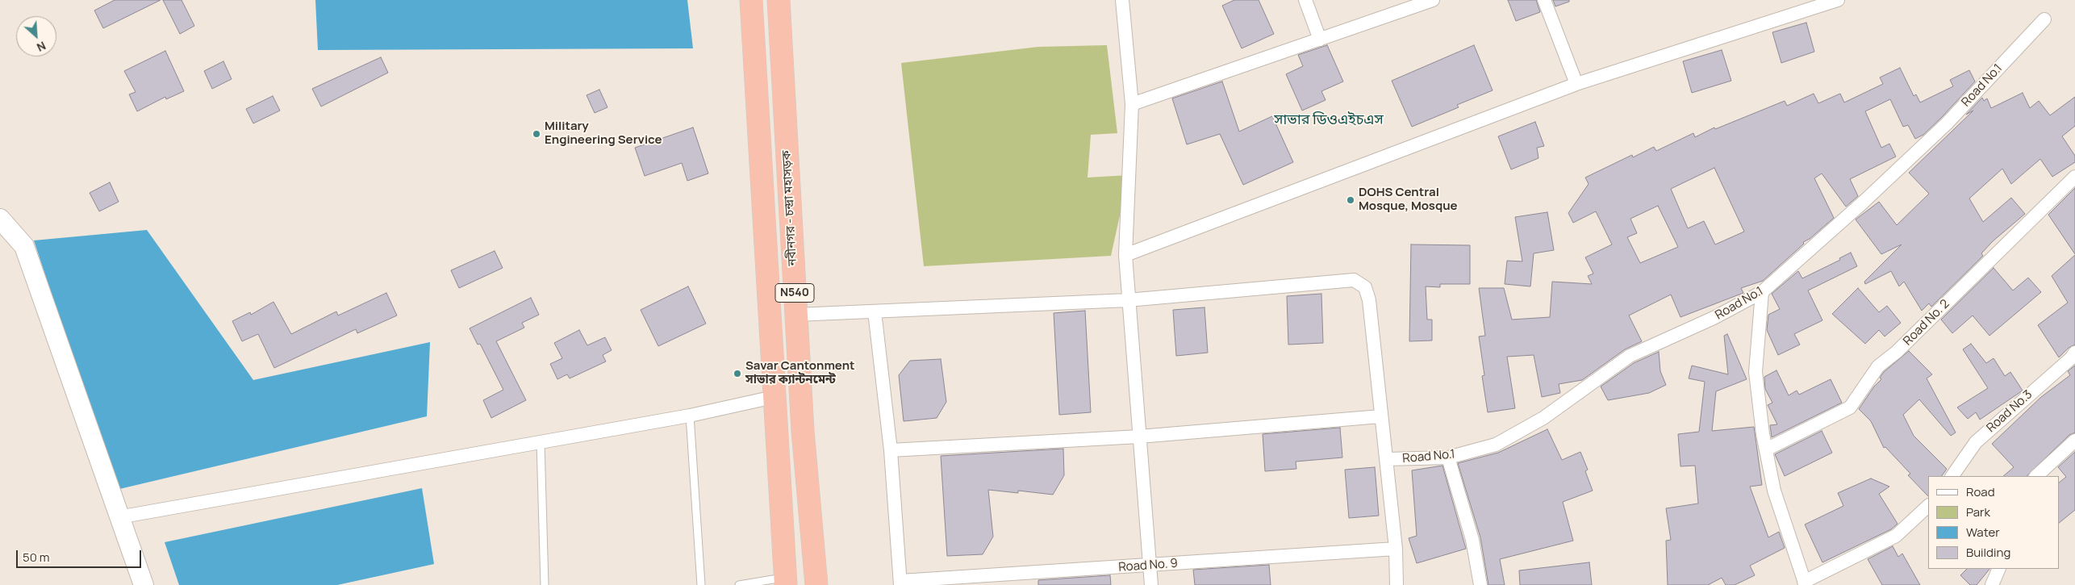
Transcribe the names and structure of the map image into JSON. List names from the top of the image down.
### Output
{
  "streets": {
    "highway": ["নবীনগর - চন্দ্রা মহাসড়ক", "N540"],
    "street": [
      "Road No.1",
      "Road No. 2",
      "Road No.3",
      "Road No. 9"
    ]
  },
  "districts": ["সাভার ডিওএইচএস"],
  "places": ["Military Engineering Service", "DOHS Central Mosque, Mosque", "Savar Cantonment সাভার ক্যান্টনমেন্ট"],
  "legend": [
    "Road",
    "Park",
    "Water",
    "Building"
  ],
  "scale_bar": "50 m",
  "north": "bottom right"
}
